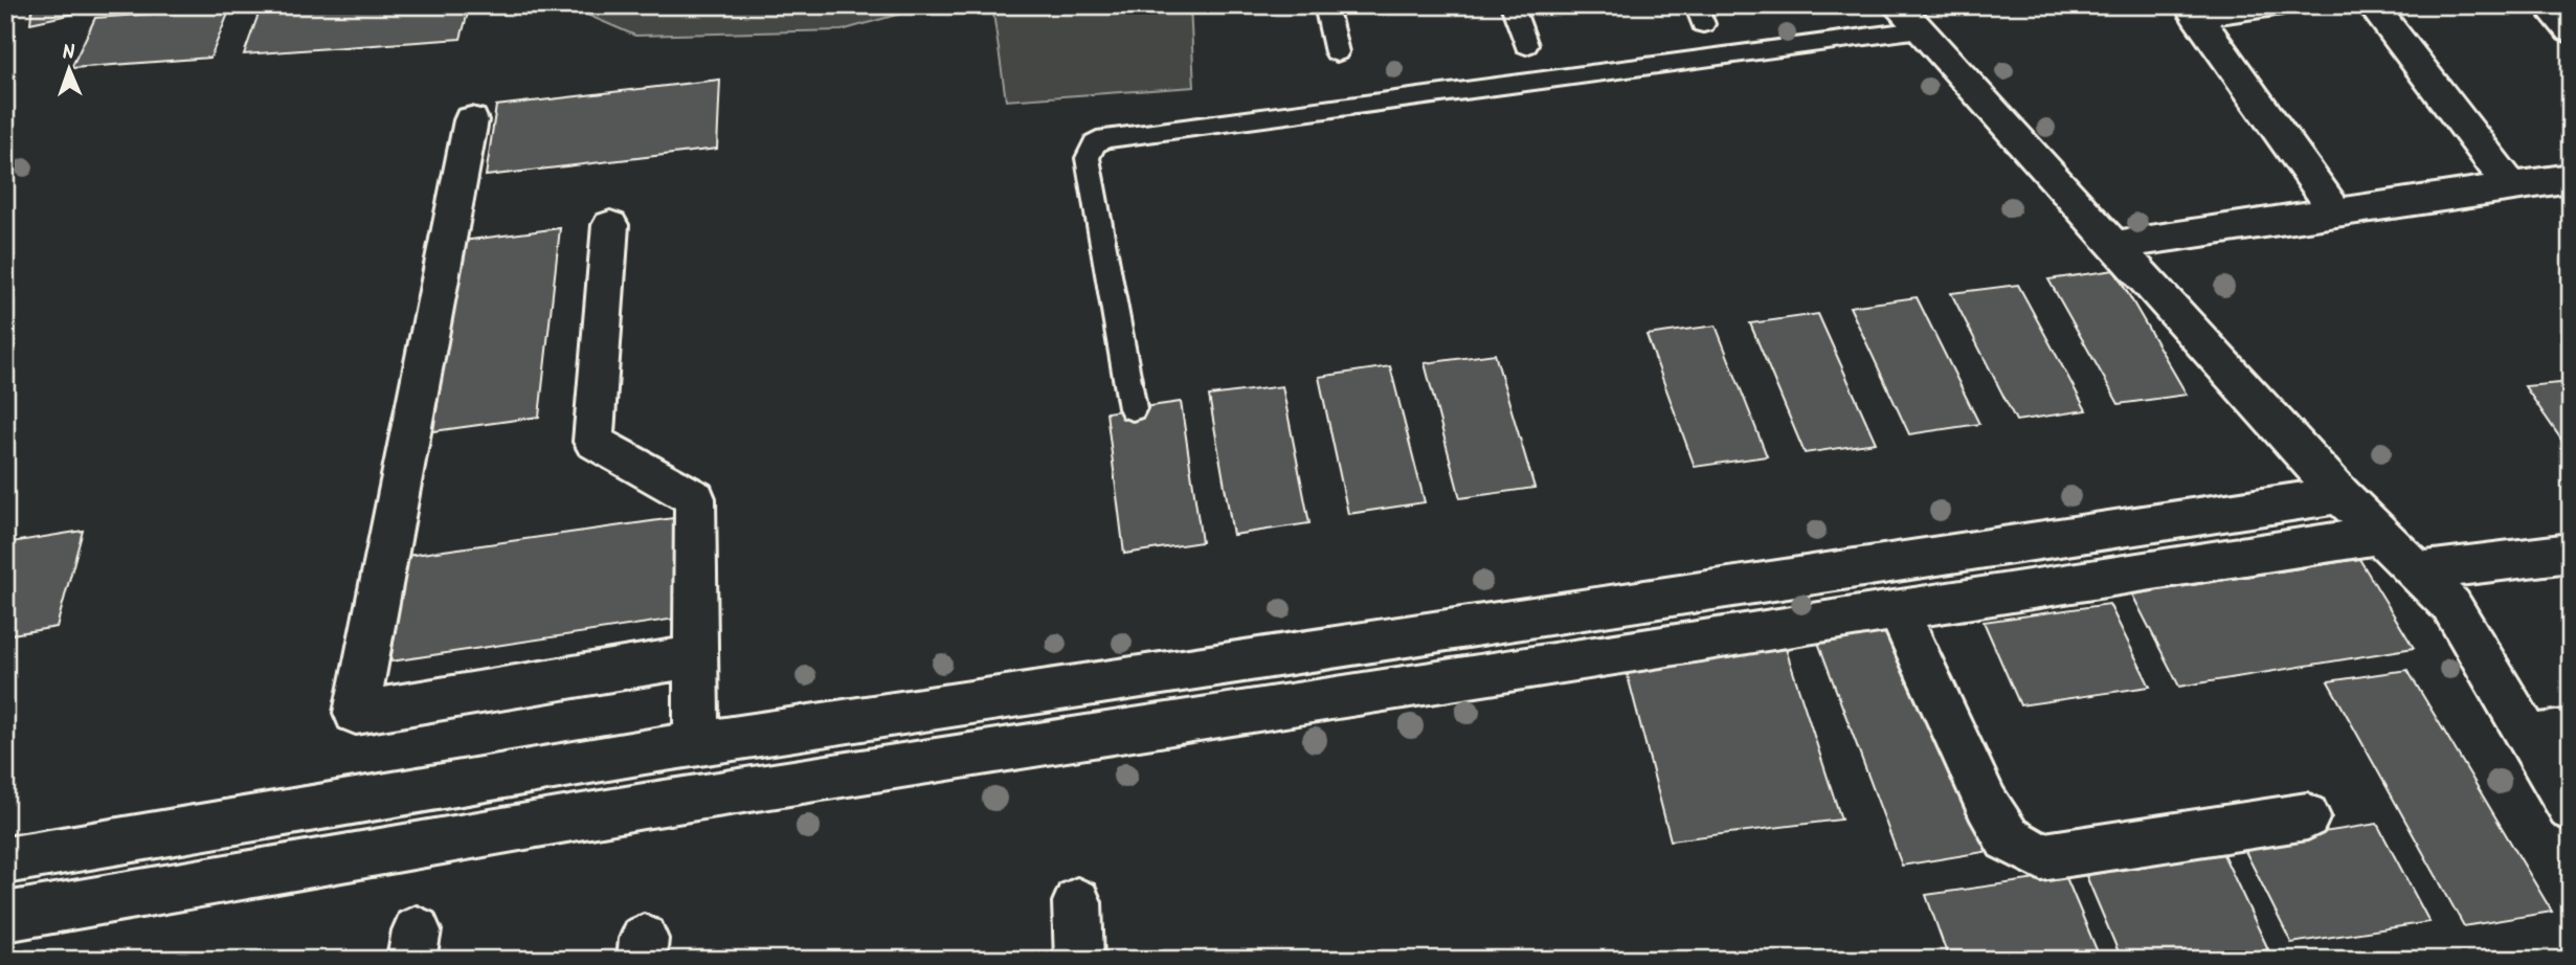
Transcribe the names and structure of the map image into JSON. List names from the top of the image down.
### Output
{
  "north": "top"
}
